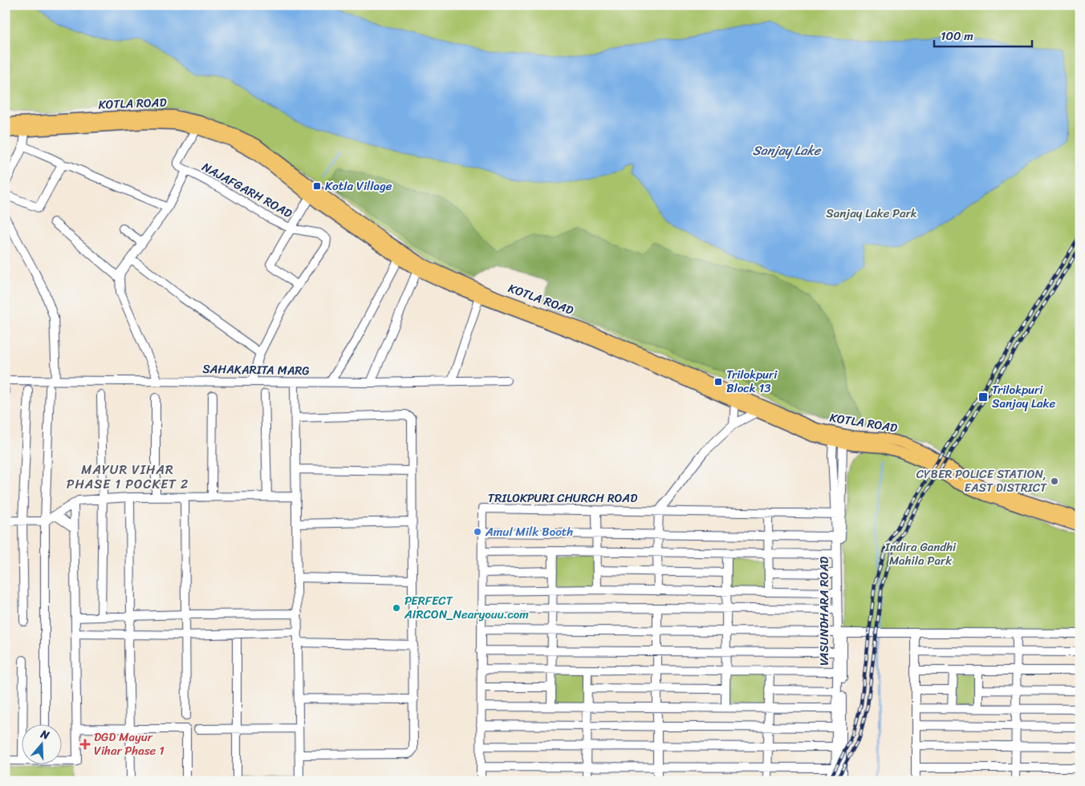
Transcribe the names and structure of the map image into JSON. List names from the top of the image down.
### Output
{
  "streets": {
    "main road": ["KOTLA ROAD"],
    "street": [
      "NAJAFGARH ROAD",
      "SAHAKARITA MARG",
      "TRILOKPURI CHURCH ROAD",
      "VASUNDHARA ROAD"
    ]
  },
  "crossings": [
    ["KOTLA ROAD", "VASUNDHARA ROAD"],
    ["TRILOKPURI CHURCH ROAD", "VASUNDHARA ROAD"]
  ],
  "districts": ["MAYUR VIHAR PHASE 1 POCKET 2"],
  "water": ["Sanjay Lake"],
  "parks": ["Sanjay Lake Park", "Indira Gandhi Mahila Park"],
  "places": {
    "transit": ["Kotla Village", "Trilokpuri Block 13", "Trilokpuri Sanjay Lake"],
    "other": ["CYBER POLICE STATION, EAST DISTRICT", "Amul Milk Booth", "PERFECT AIRCON_Nearyouu.com"],
    "health": ["DGD Mayur Vihar Phase 1"]
  },
  "scale_bar": "100 m",
  "north": "top"
}
